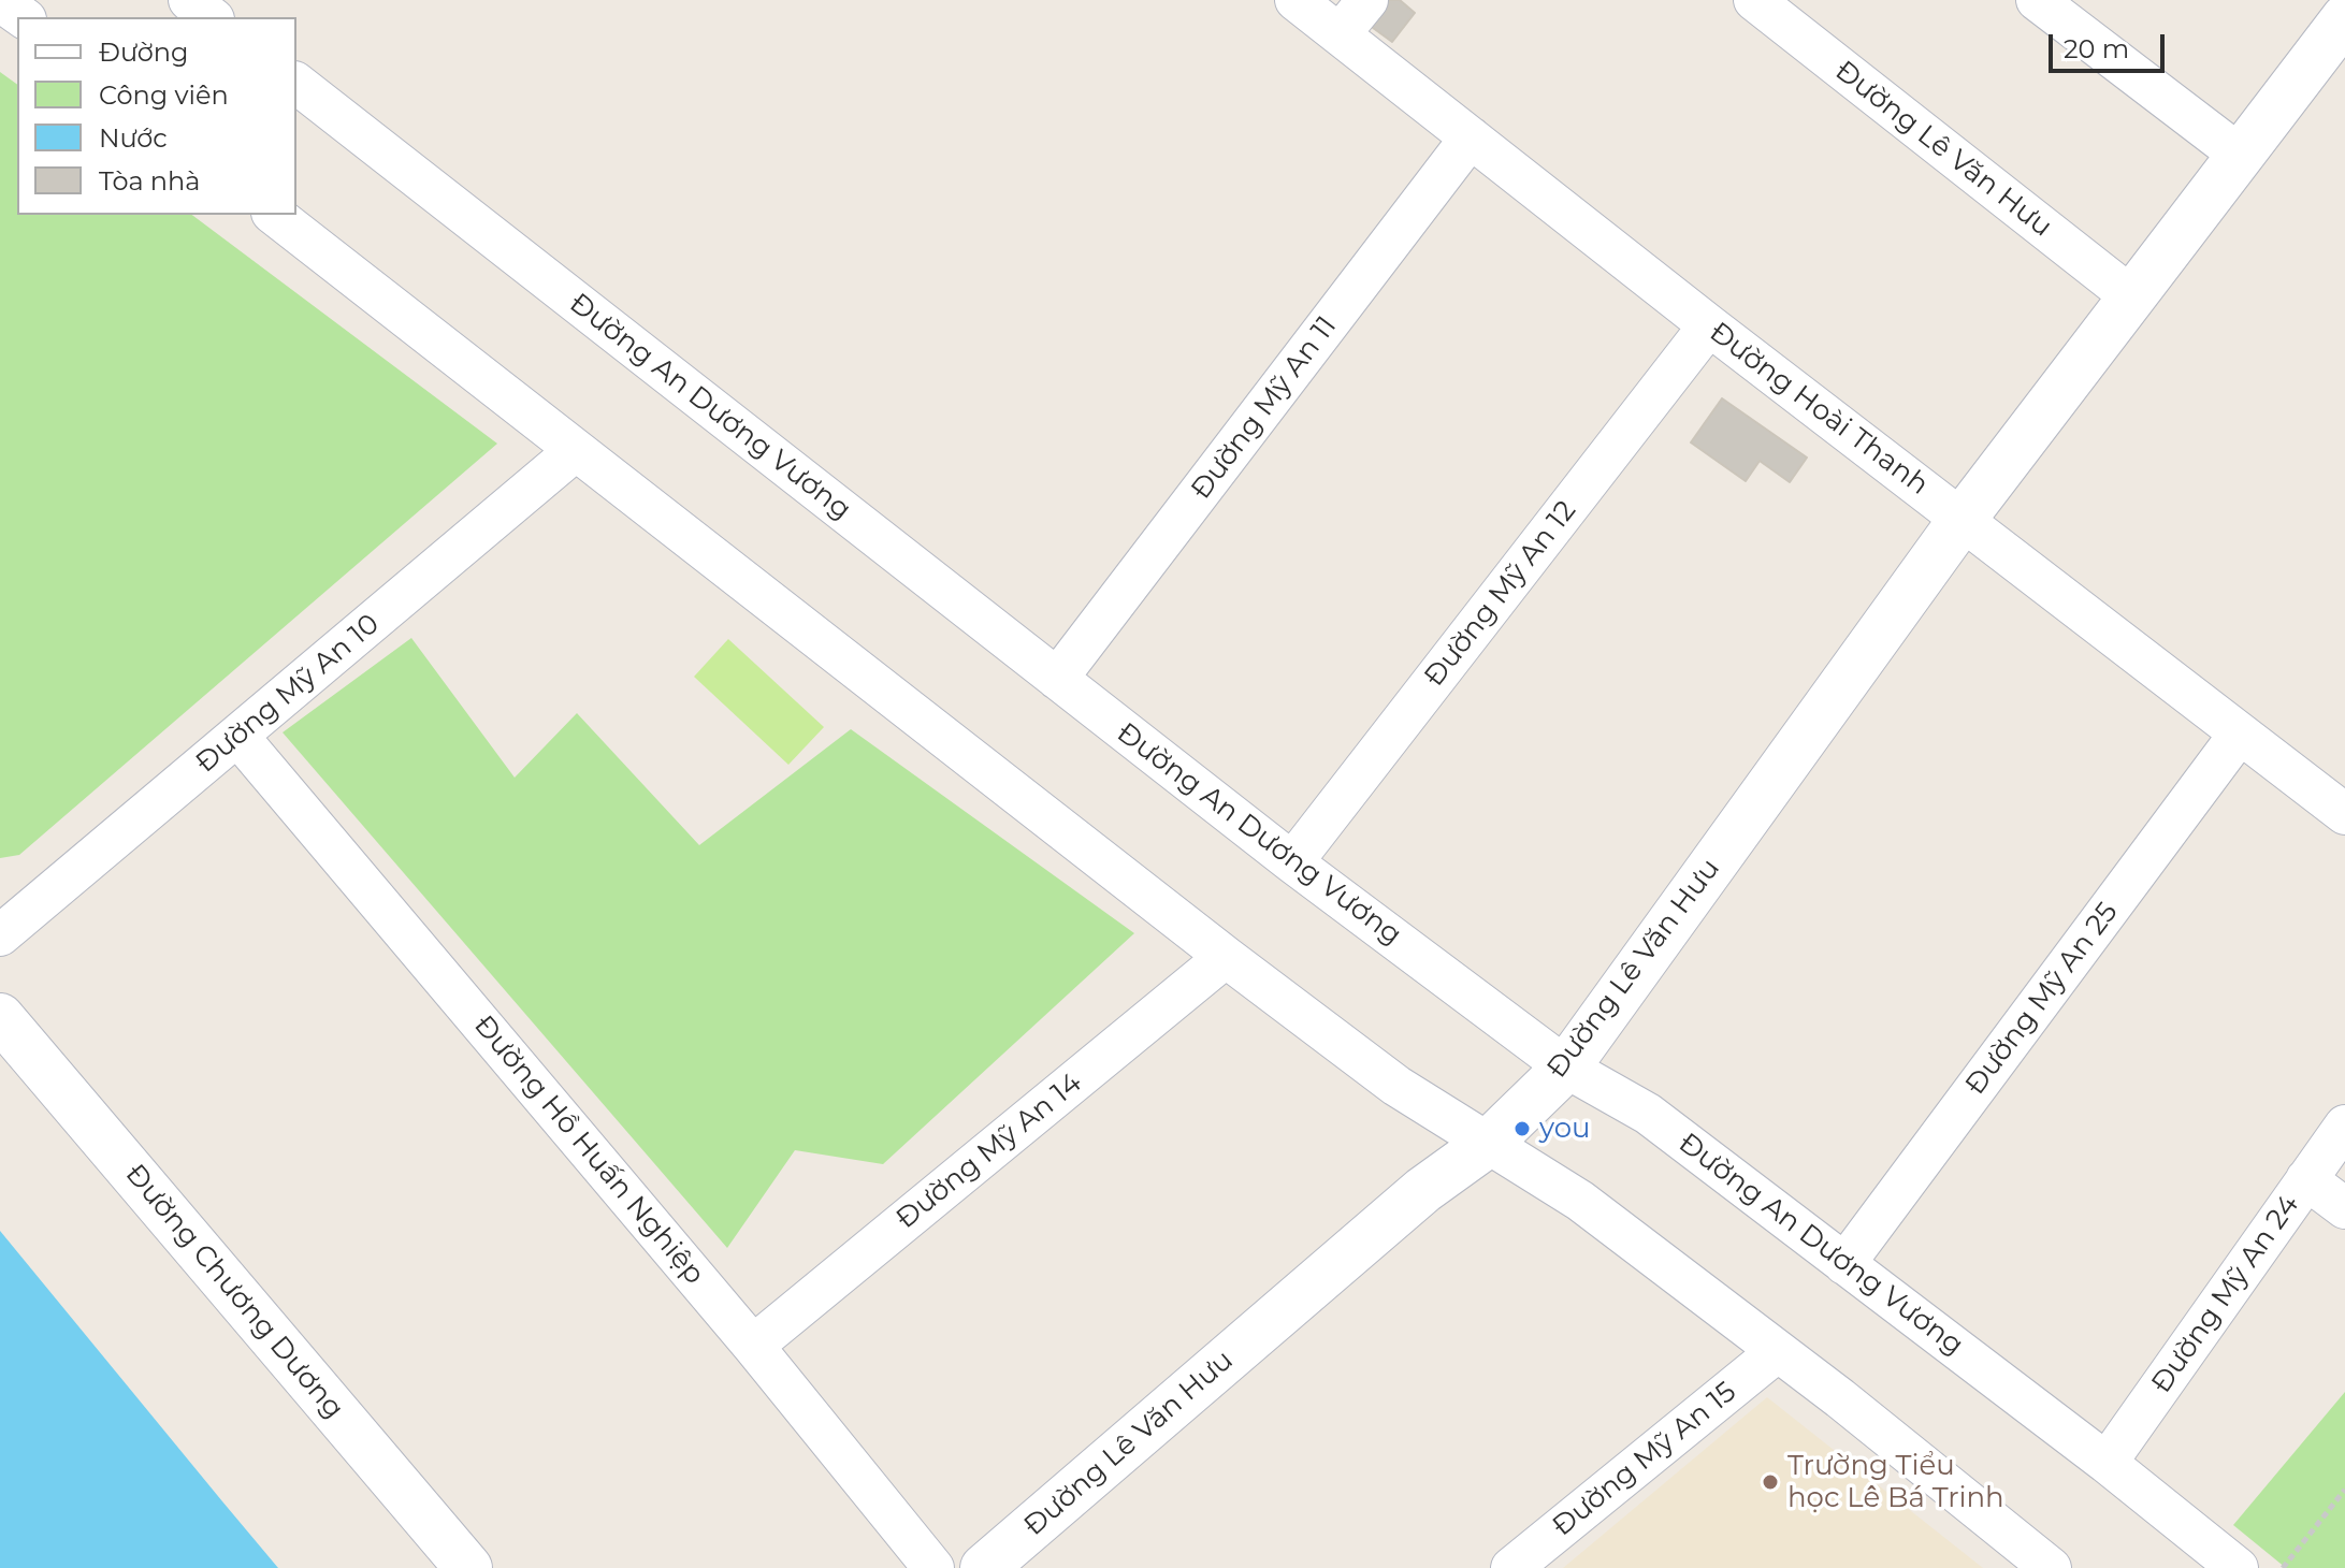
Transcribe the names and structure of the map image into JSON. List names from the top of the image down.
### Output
{
  "streets": {
    "street": [
      "Đường Lê Văn Hưu",
      "Đường An Dương Vương",
      "Đường Mỹ An 11",
      "Đường Hoài Thanh",
      "Đường Mỹ An 12",
      "Đường Mỹ An 10",
      "Đường Mỹ An 25",
      "Đường Hồ Huấn Nghiệp",
      "Đường Mỹ An 14",
      "Đường Chương Dương",
      "Đường Mỹ An 24",
      "Đường Mỹ An 15"
    ]
  },
  "crossings": [
    ["Đường Lê Văn Hưu", "Đường An Dương Vương"],
    ["Đường Lê Văn Hưu", "Đường Hoài Thanh"],
    ["Đường An Dương Vương", "Đường Mỹ An 11"],
    ["Đường An Dương Vương", "Đường Mỹ An 12"],
    ["Đường An Dương Vương", "Đường Mỹ An 25"],
    ["Đường An Dương Vương", "Đường Mỹ An 24"],
    ["Đường Mỹ An 11", "Đường Hoài Thanh"],
    ["Đường Hoài Thanh", "Đường Mỹ An 12"],
    ["Đường Hoài Thanh", "Đường Mỹ An 25"],
    ["Đường Mỹ An 10", "Đường Hồ Huấn Nghiệp"],
    ["Đường Hồ Huấn Nghiệp", "Đường Mỹ An 14"]
  ],
  "places": ["you", "Trường Tiểu học Lê Bá Trinh"],
  "legend": [
    "Đường",
    "Công viên",
    "Nước",
    "Tòa nhà"
  ],
  "scale_bar": "20 m"
}
